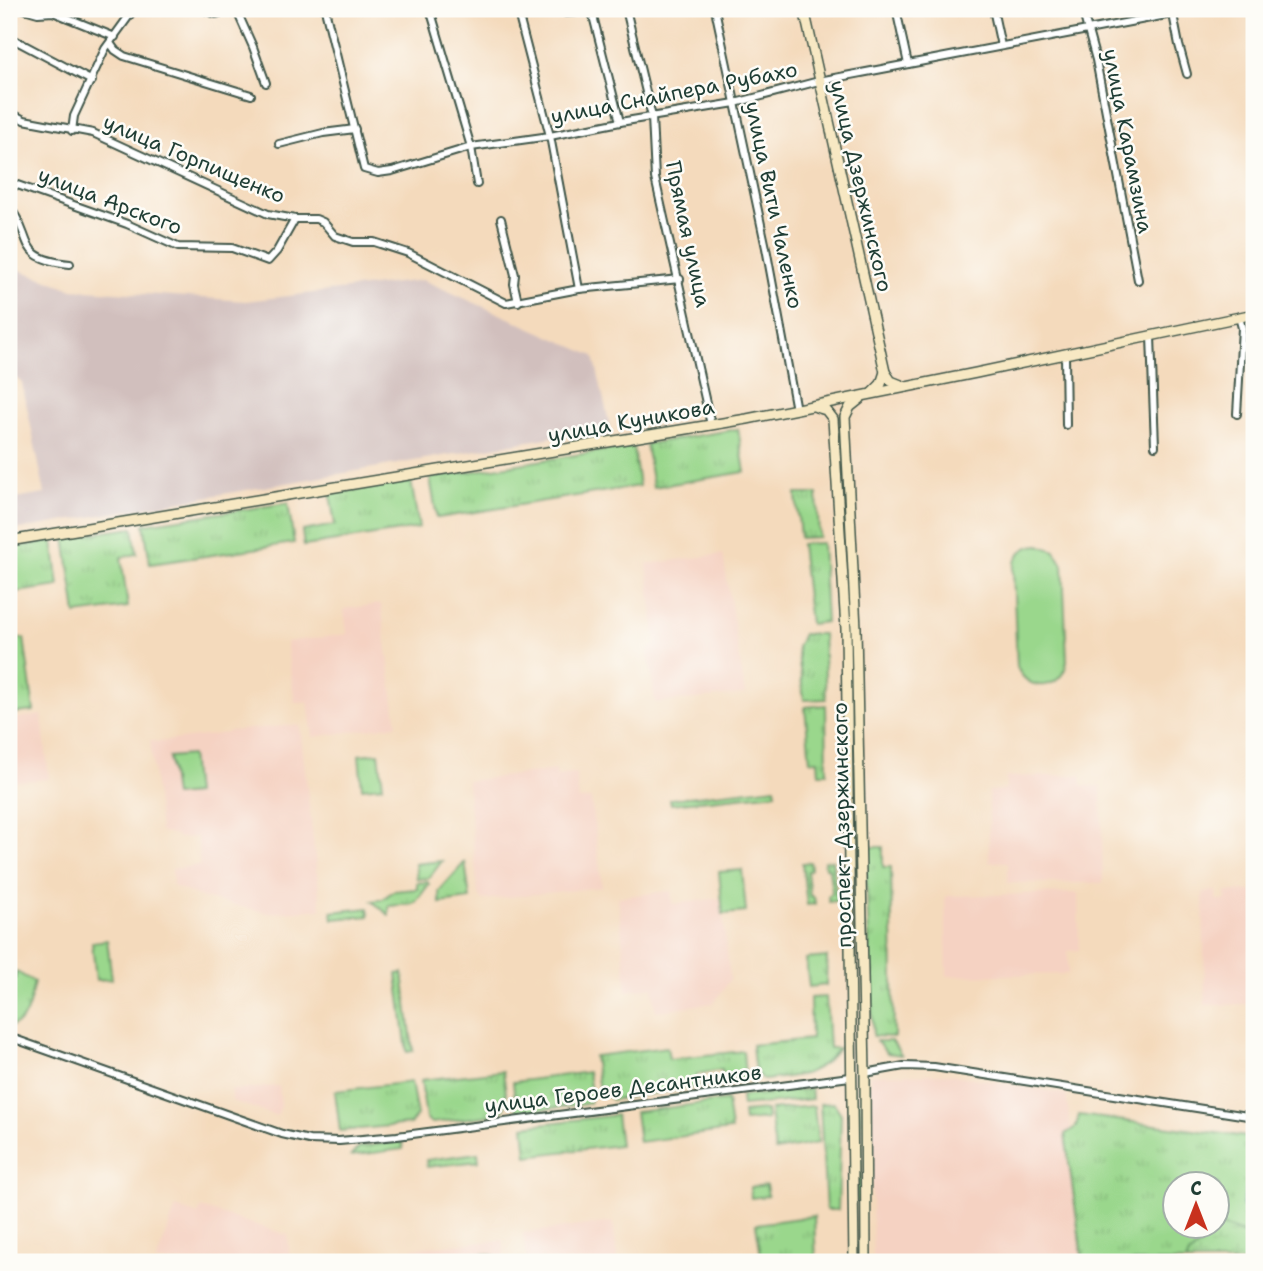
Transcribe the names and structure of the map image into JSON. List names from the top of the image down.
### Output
{
  "streets": {
    "street": [
      "улица Снайпера Рубахо",
      "улица Карамзина",
      "улица Горпищенко",
      "улица Дзержинского",
      "улица Арского",
      "улица Вити Чаленко",
      "Прямая улица",
      "улица Куникова",
      "проспект Дзержинского",
      "улица Героев Десантников"
    ]
  },
  "crossings": [
    ["улица Снайпера Рубахо", "улица Карамзина"],
    ["улица Снайпера Рубахо", "улица Дзержинского"],
    ["улица Снайпера Рубахо", "улица Вити Чаленко"],
    ["улица Снайпера Рубахо", "Прямая улица"],
    ["улица Горпищенко", "улица Арского"],
    ["улица Горпищенко", "Прямая улица"],
    ["улица Вити Чаленко", "улица Куникова"],
    ["Прямая улица", "улица Куникова"],
    ["проспект Дзержинского", "улица Героев Десантников"]
  ],
  "north": "top"
}
